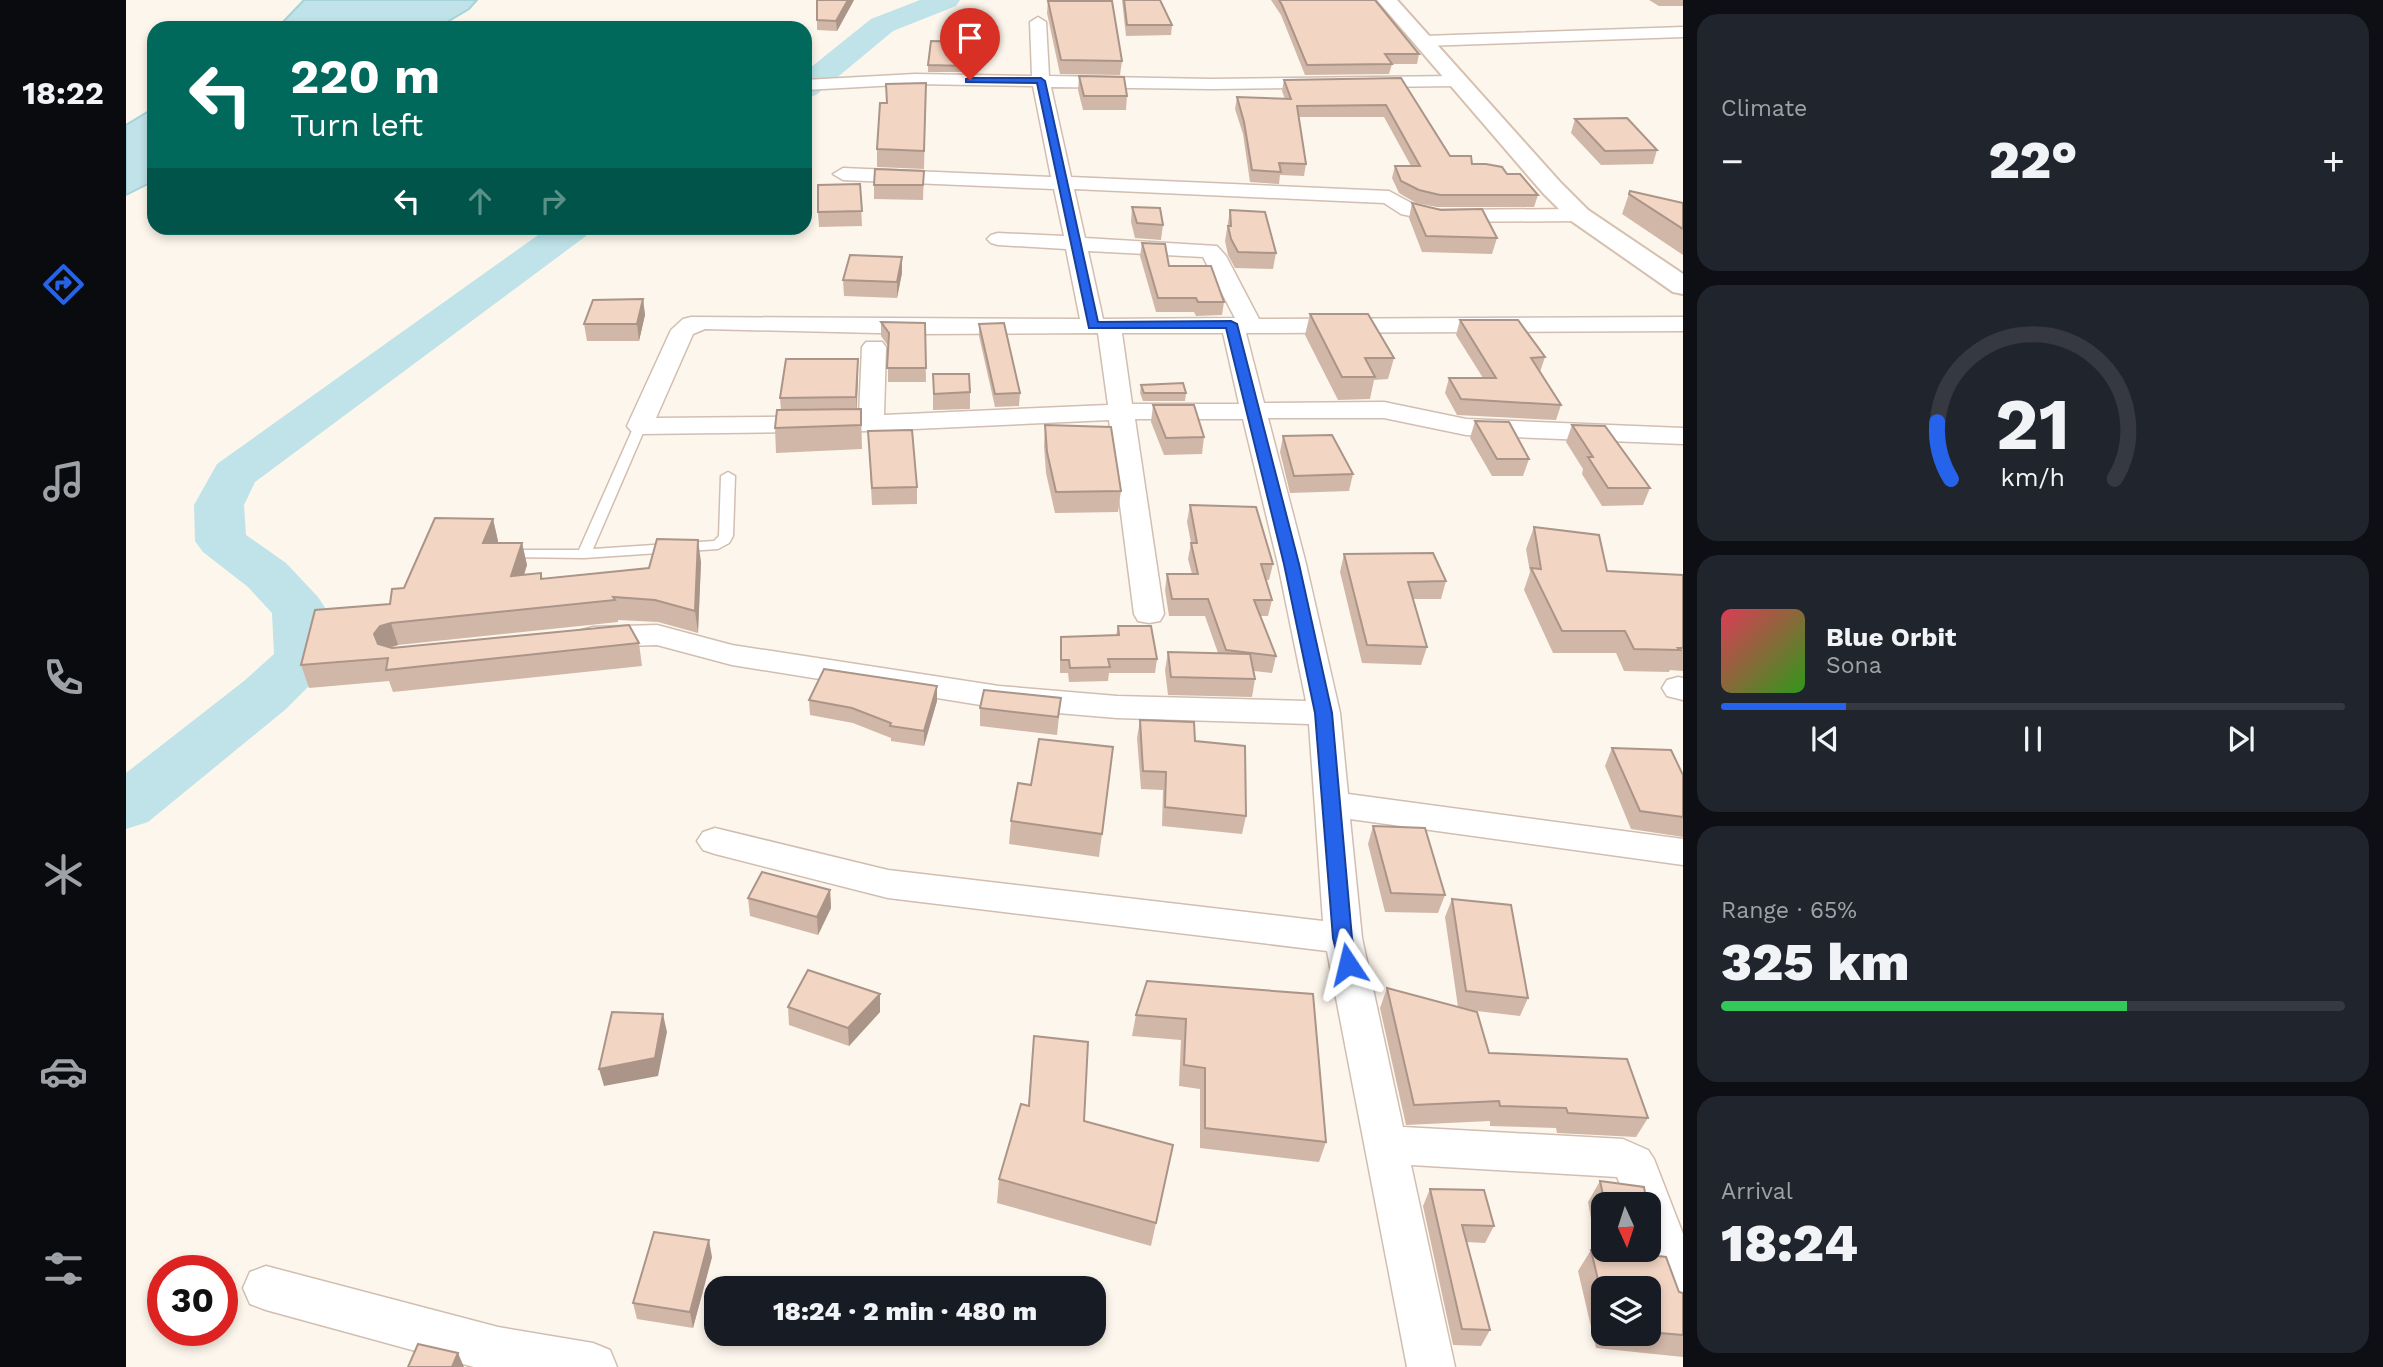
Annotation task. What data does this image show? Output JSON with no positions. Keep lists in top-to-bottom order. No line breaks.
{"north":"bottom","page":{"tabs":"18:22","tile":["Climate",["Range · 65%","325 km"],["Arrival","18:24"]],"turn":["220 m","Turn left"],"heat":["−","22°","+"],"song":["Blue Orbit","Sona"],"limit":"30","trip":"18:24 · 2 min · 480 m","gauge":["21","km/h"]}}
